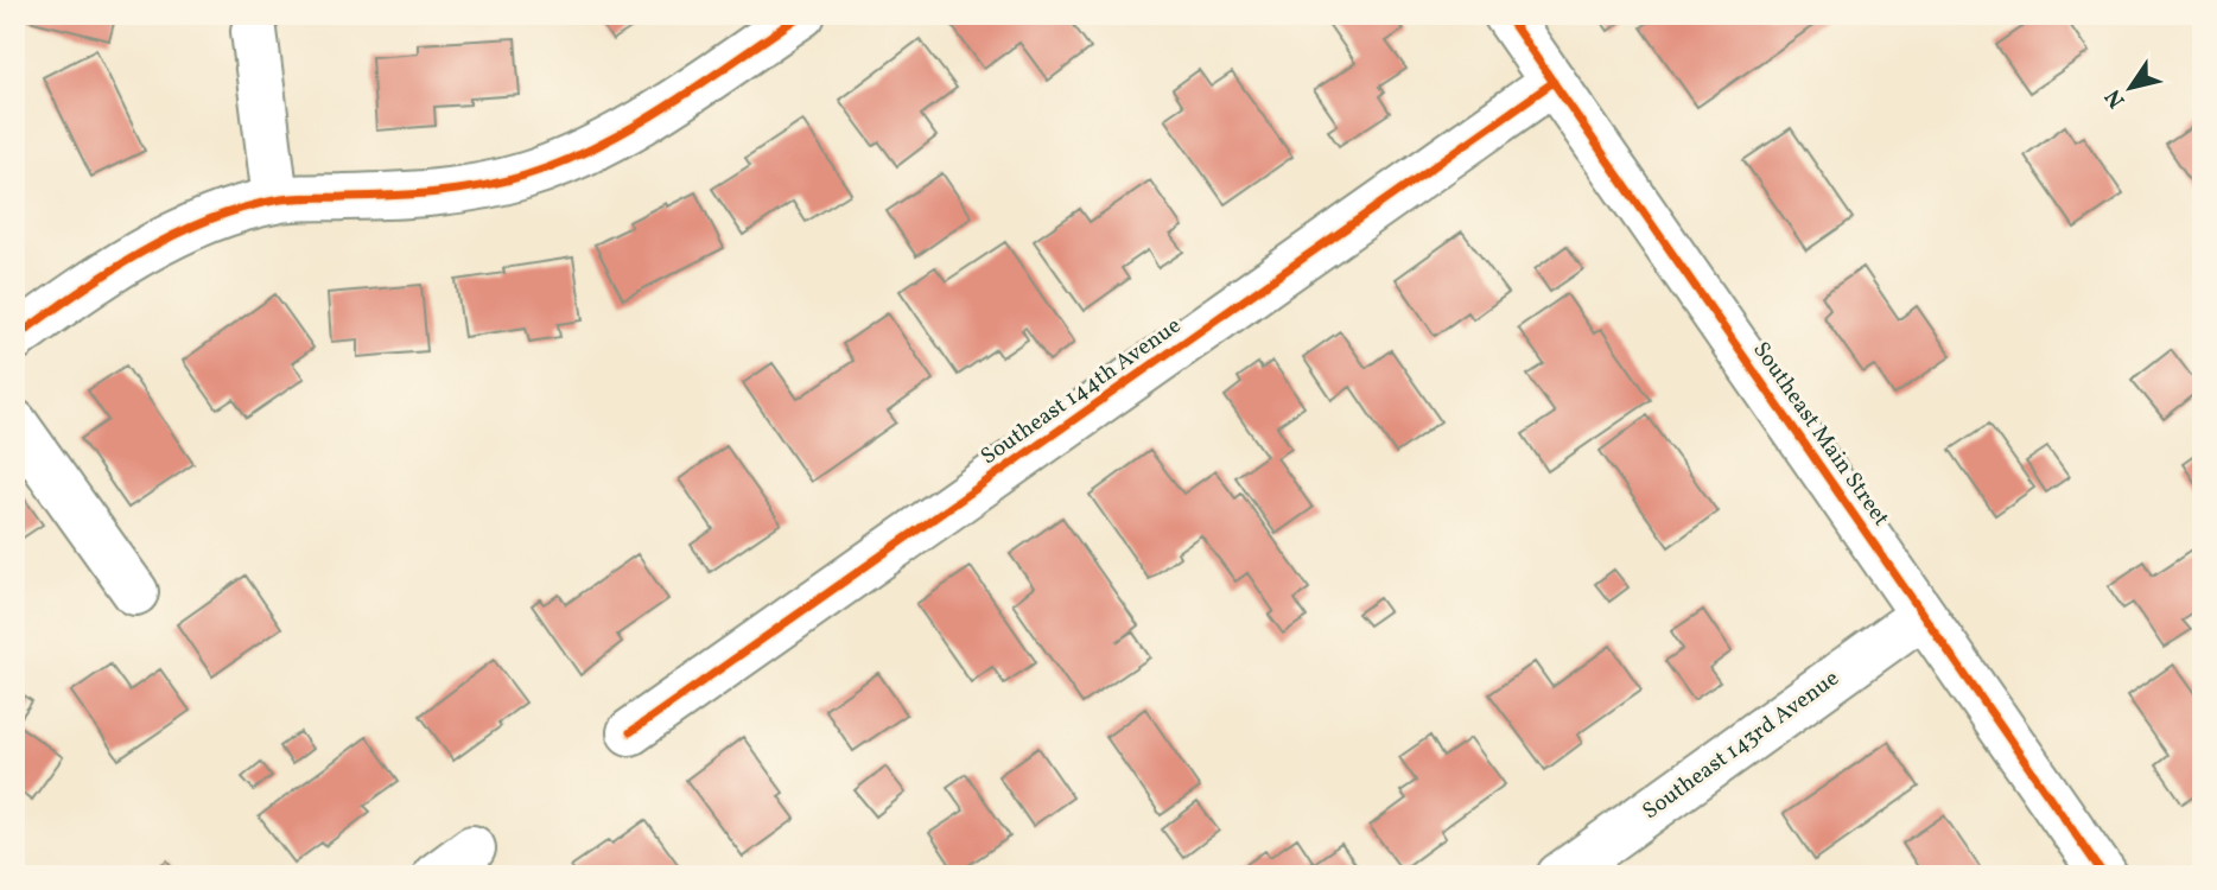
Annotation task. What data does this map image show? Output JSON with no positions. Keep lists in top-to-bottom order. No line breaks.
{"streets":{"street":["Southeast 144th Avenue","Southeast Main Street","Southeast 143rd Avenue"]},"crossings":[["Southeast 144th Avenue","Southeast Main Street"],["Southeast Main Street","Southeast 143rd Avenue"]],"north":"bottom left"}
